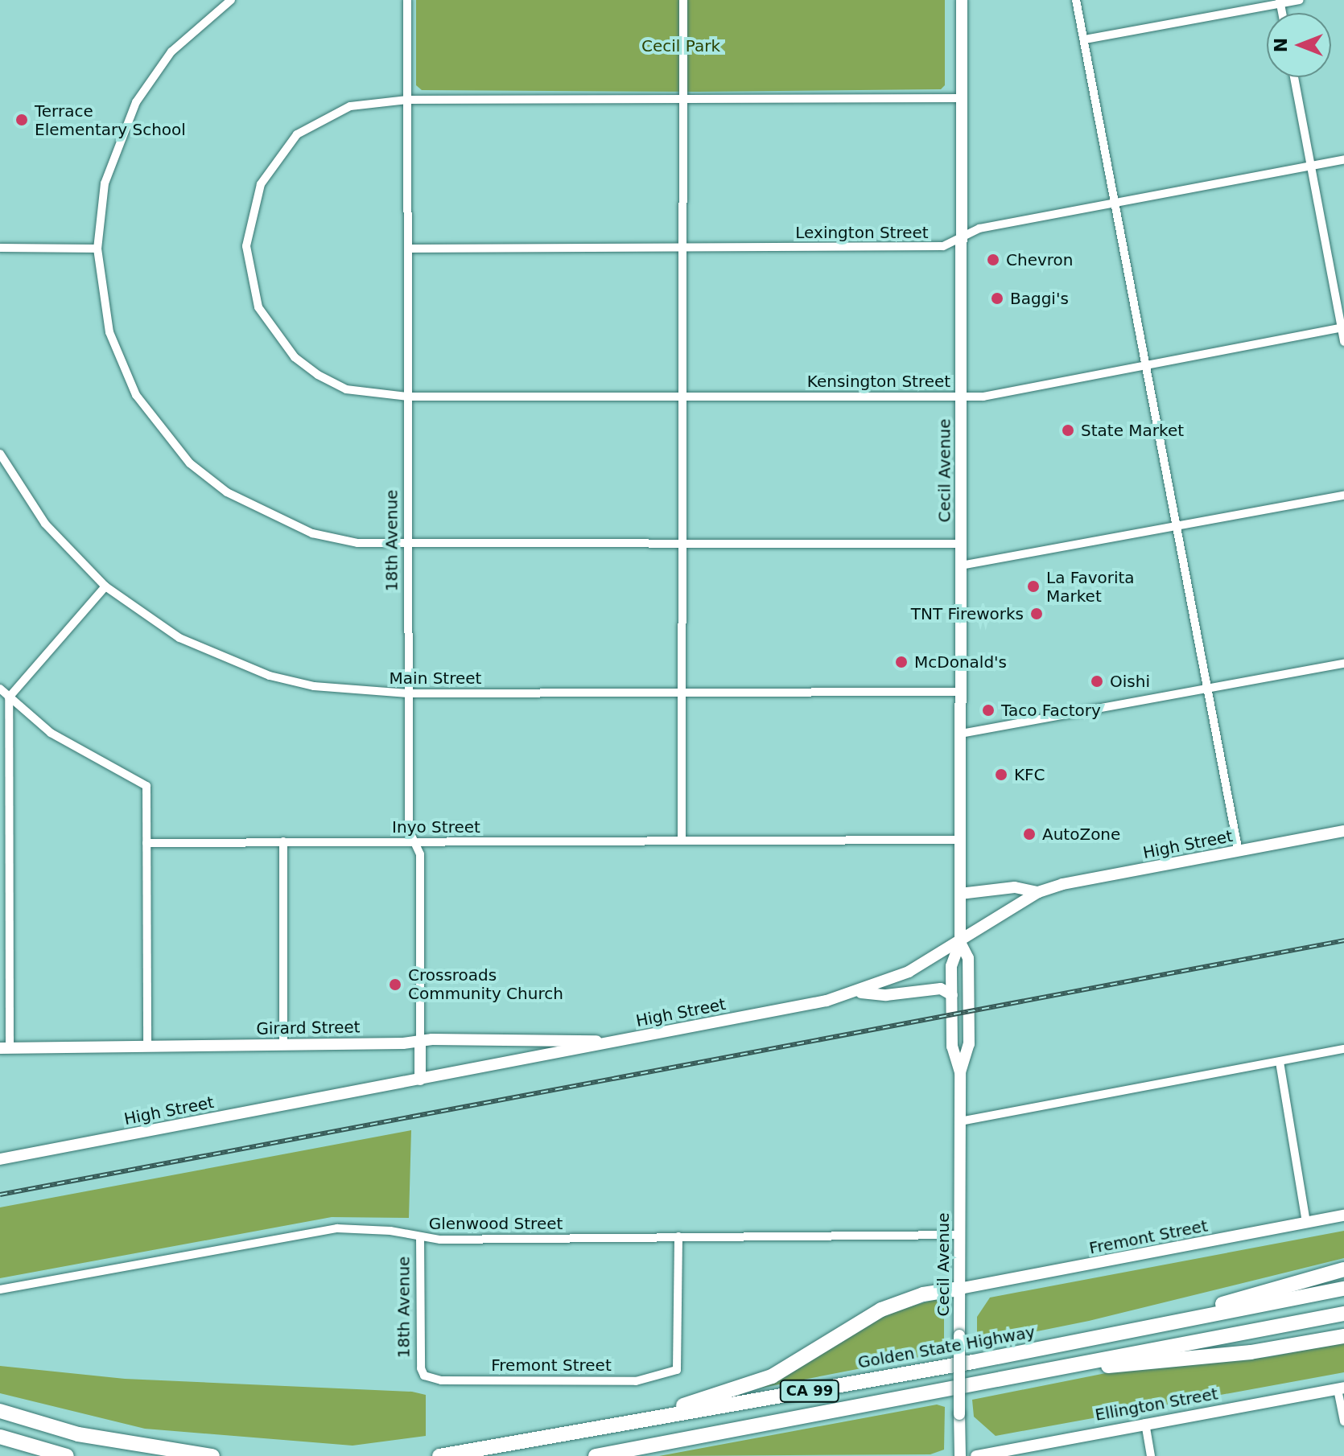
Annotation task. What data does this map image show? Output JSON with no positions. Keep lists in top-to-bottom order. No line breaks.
{"streets":{"highway":["Golden State Highway","CA 99"],"main road":["Cecil Avenue","18th Avenue","High Street","Girard Street","Fremont Street","Ellington Street"],"street":["Lexington Street","Kensington Street","Main Street","Inyo Street","Glenwood Street"]},"crossings":[["Lexington Street","Cecil Avenue"],["Lexington Street","18th Avenue"],["Kensington Street","Cecil Avenue"],["Kensington Street","18th Avenue"],["Cecil Avenue","Main Street"],["Cecil Avenue","Inyo Street"],["Cecil Avenue","High Street"],["Cecil Avenue","Glenwood Street"],["Cecil Avenue","Fremont Street"],["18th Avenue","Main Street"],["18th Avenue","Inyo Street"],["18th Avenue","High Street"],["18th Avenue","Girard Street"],["18th Avenue","Glenwood Street"],["18th Avenue","Fremont Street"],["High Street","Girard Street"],["Glenwood Street","Fremont Street"]],"parks":["Cecil Park"],"places":["Terrace Elementary School","Chevron","Baggi's","State Market","La Favorita Market","TNT Fireworks","McDonald's","Oishi","Taco Factory","KFC","AutoZone","Crossroads Community Church"],"north":"left"}
